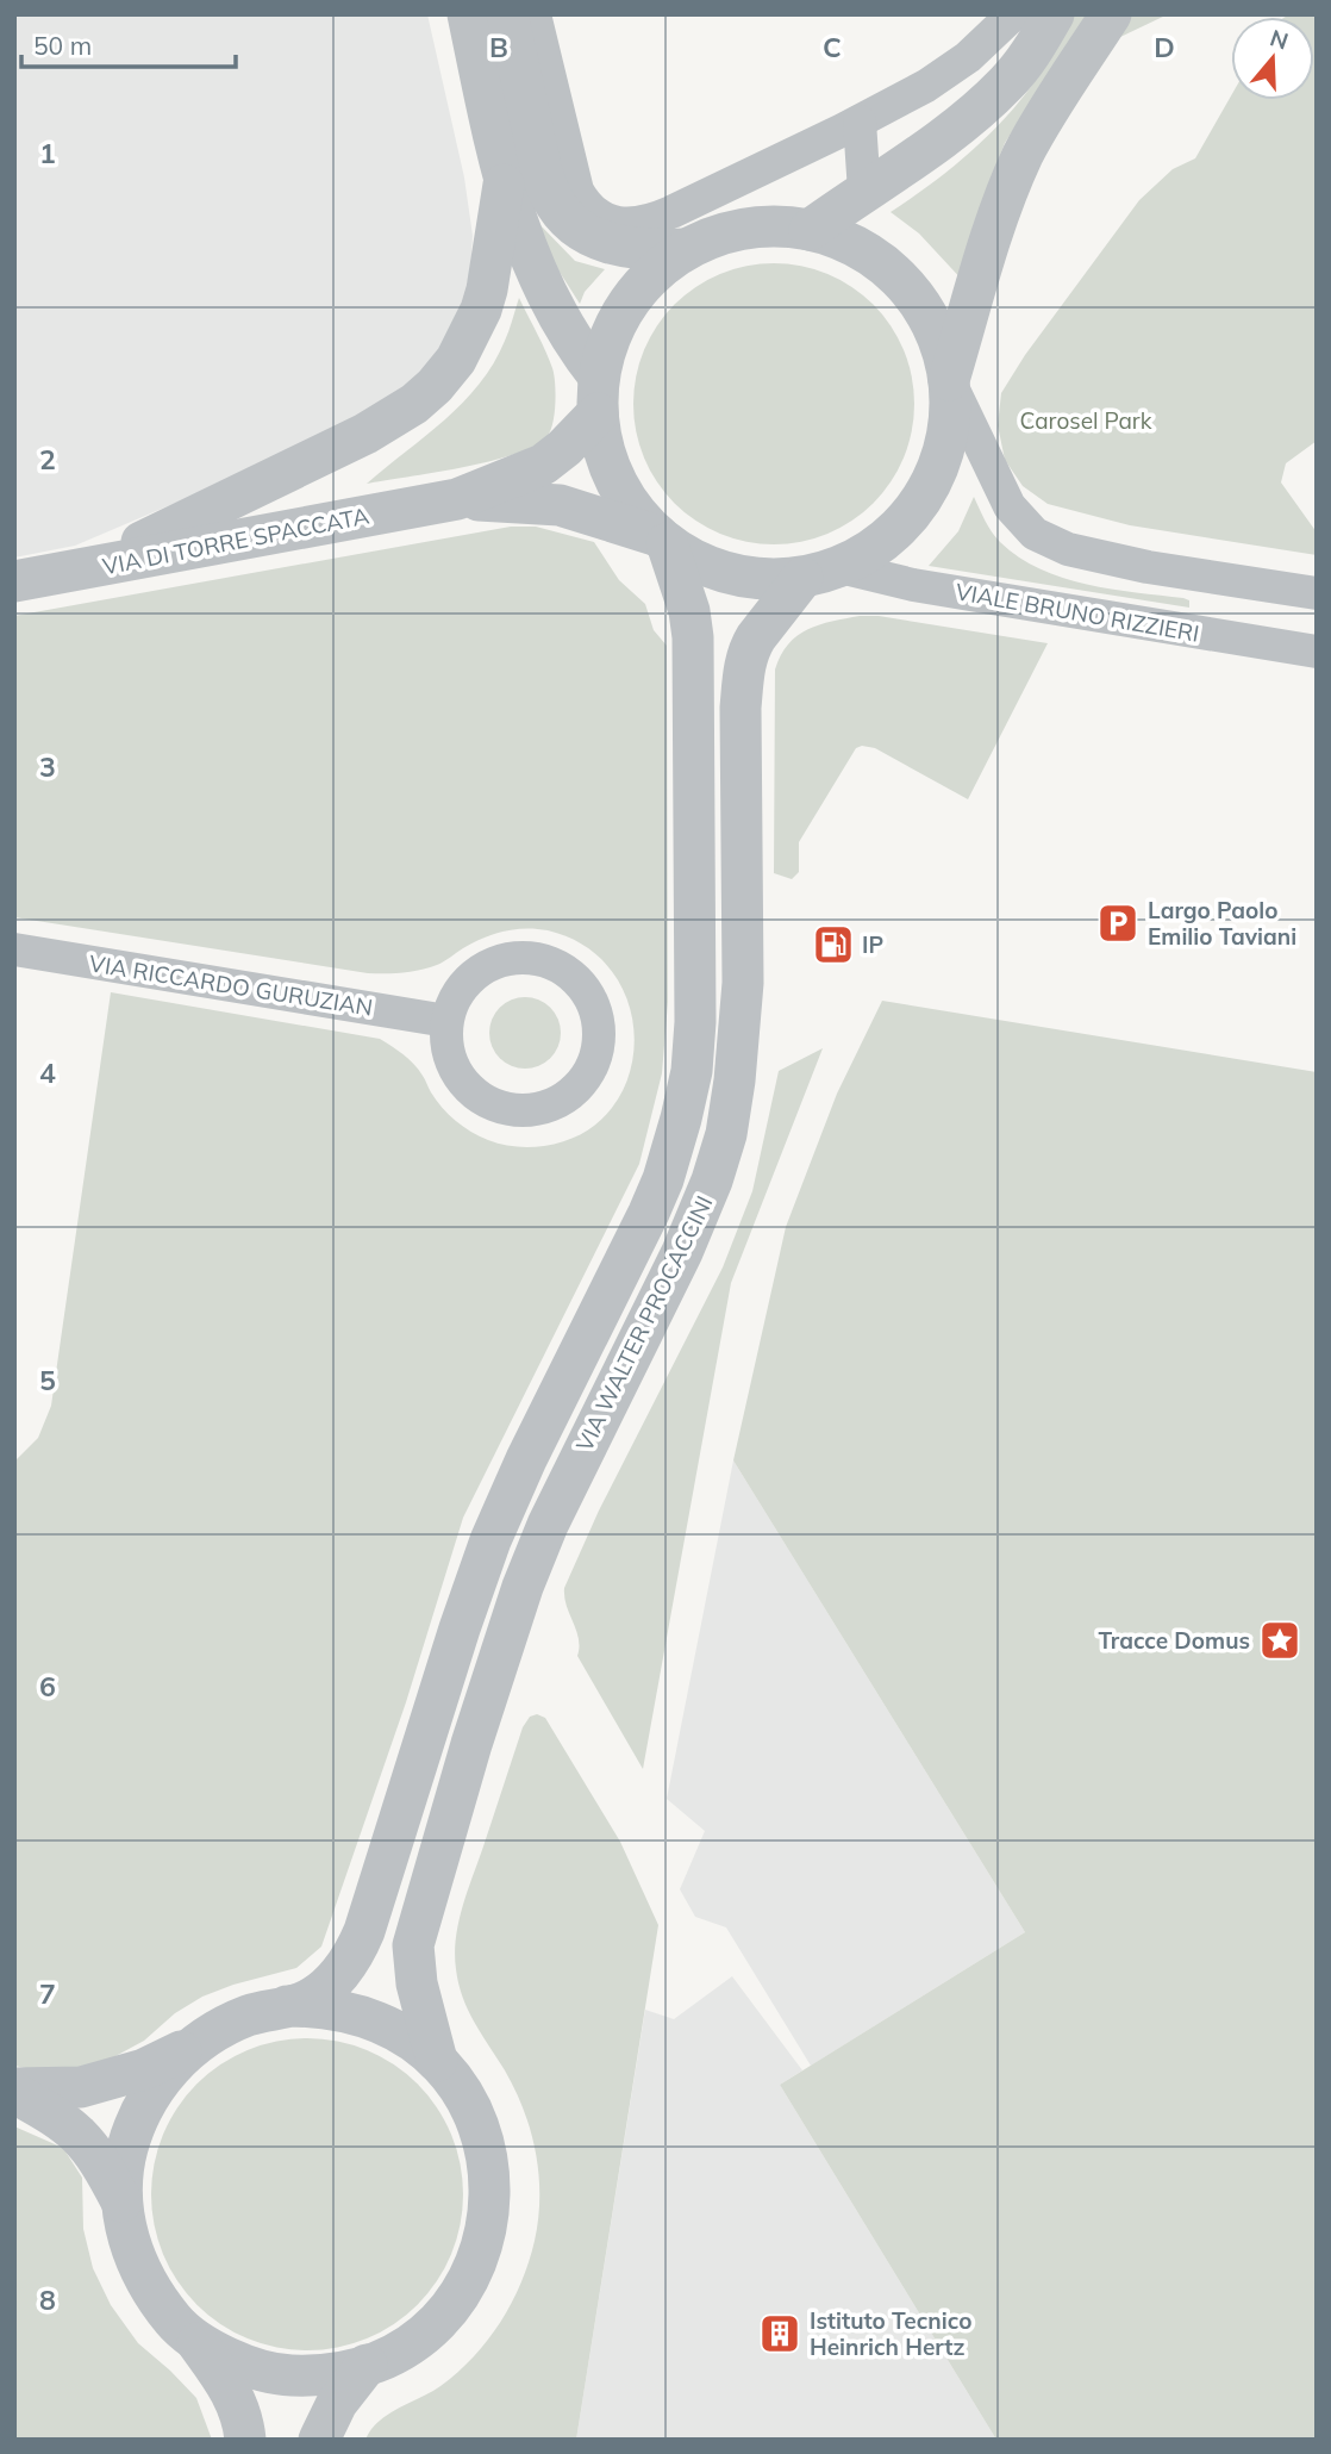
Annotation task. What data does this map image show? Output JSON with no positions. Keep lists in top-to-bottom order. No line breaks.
{"streets":{"street":["VIA DI TORRE SPACCATA","VIALE BRUNO RIZZIERI","VIA RICCARDO GURUZIAN","VIA WALTER PROCACCINI"]},"crossings":[["VIA DI TORRE SPACCATA","VIA WALTER PROCACCINI"],["VIALE BRUNO RIZZIERI","VIA WALTER PROCACCINI"]],"parks":["Carosel Park"],"places":{"parking":["Largo Paolo Emilio Taviani"],"fuel station":["IP"],"place":["Tracce Domus"],"building":["Istituto Tecnico Heinrich Hertz"]},"scale_bar":"50 m","north":"top","grid":{"columns":["B","C","D"],"rows":["1","2","3","4","5","6","7","8"]}}
